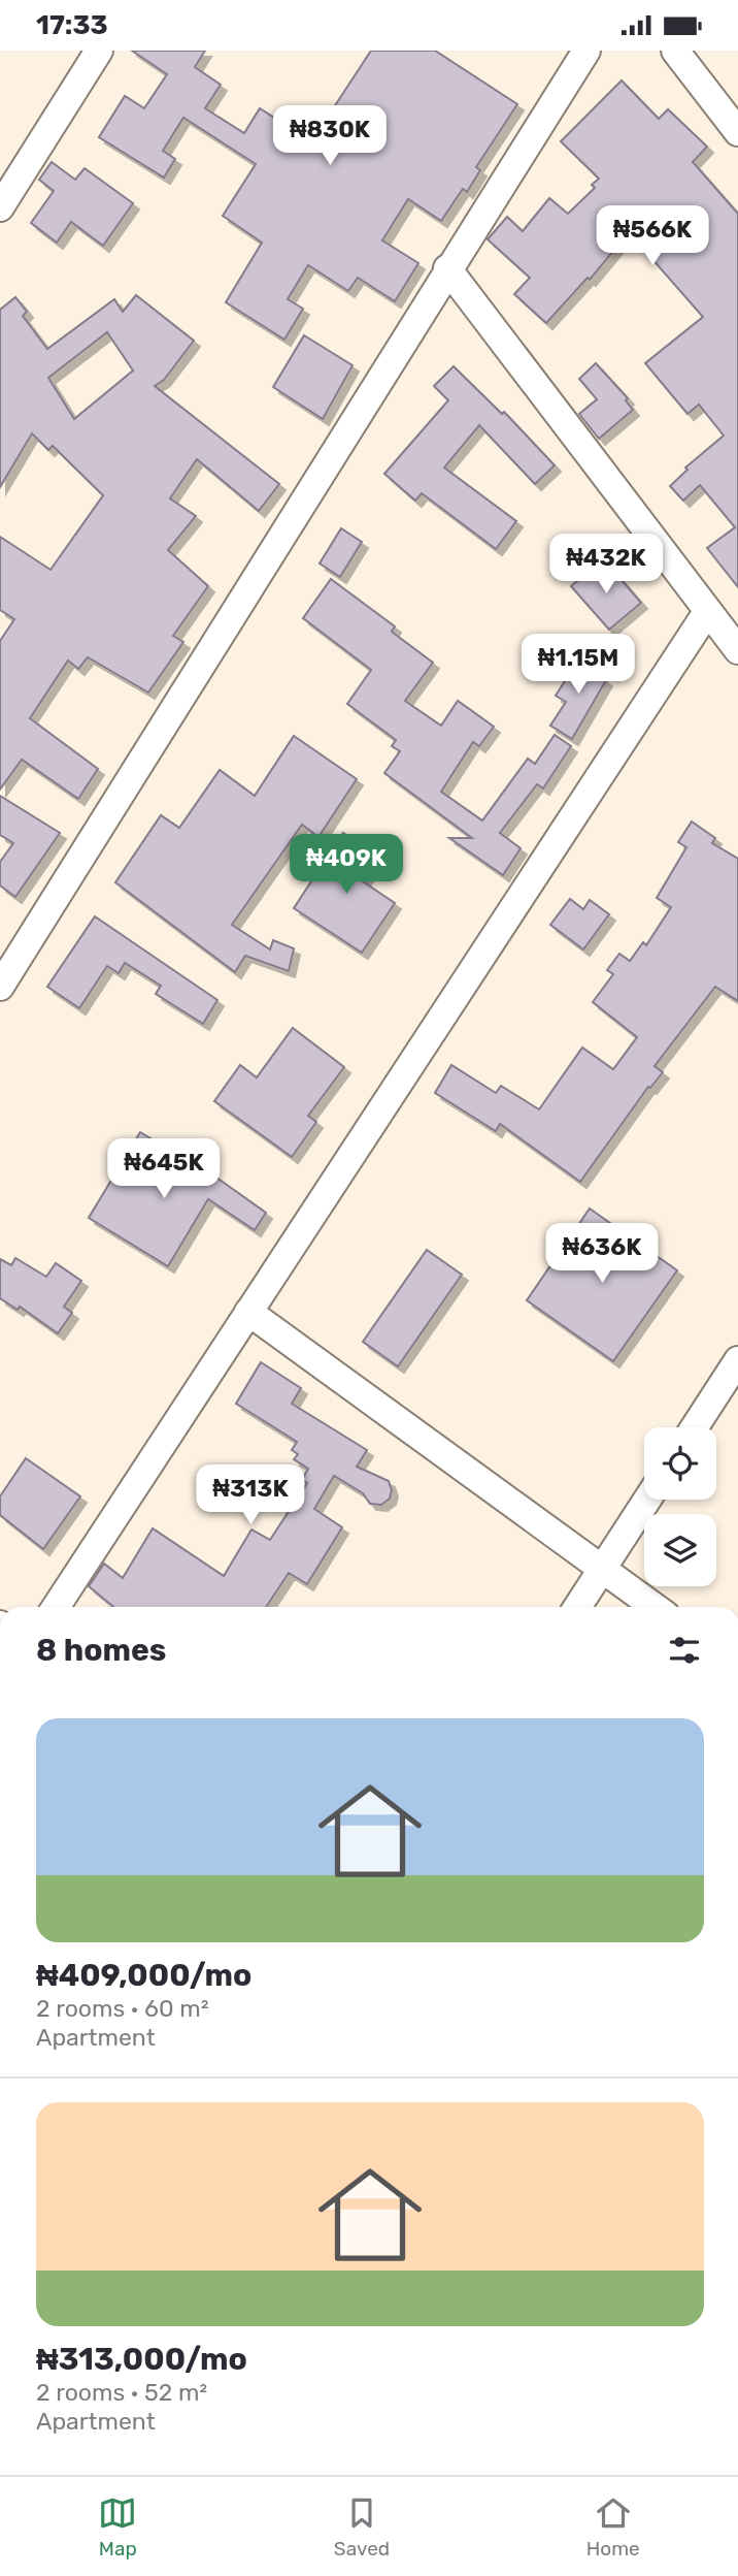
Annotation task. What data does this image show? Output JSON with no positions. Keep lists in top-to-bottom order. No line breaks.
{"page":{"status":"17:33","price":["₦830K","₦566K","₦432K","₦1.15M","₦409K","₦645K","₦636K","₦313K"],"heading":"8 homes","list":[{"name":"₦409,000/mo","note":"2 rooms · 60 m² · Apartment"},{"name":"₦313,000/mo","note":"2 rooms · 52 m² · Apartment"}],"tabs":["Map","Saved","Home"]}}
